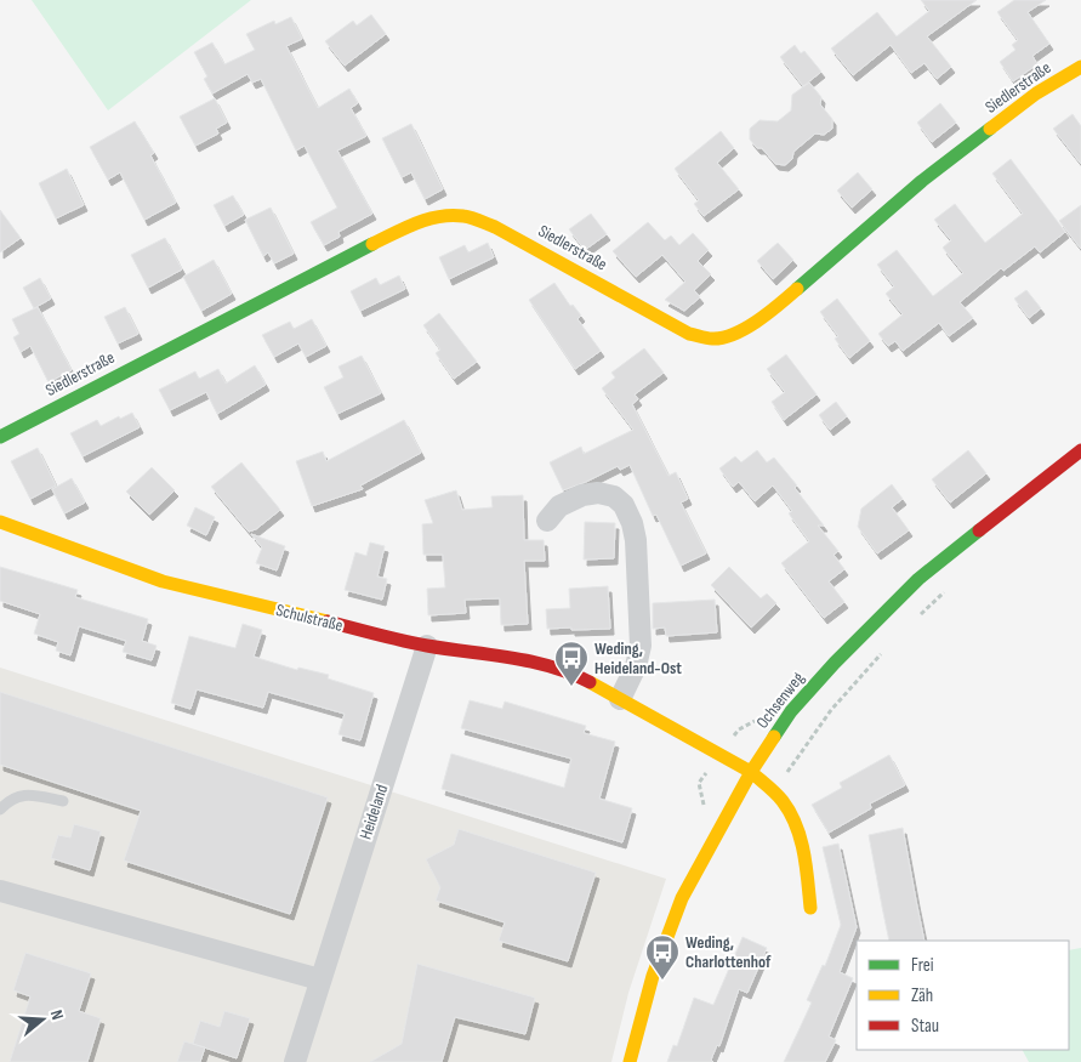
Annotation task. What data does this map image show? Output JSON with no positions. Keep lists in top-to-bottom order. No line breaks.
{"streets":{"street":["Siedlerstraße","Schulstraße","Ochsenweg","Heideland"]},"crossings":[["Schulstraße","Ochsenweg"],["Schulstraße","Heideland"]],"places":{"bus stop":["Weding, Heideland-Ost","Weding, Charlottenhof"]},"legend":["Frei","Zäh","Stau"],"north":"right"}
